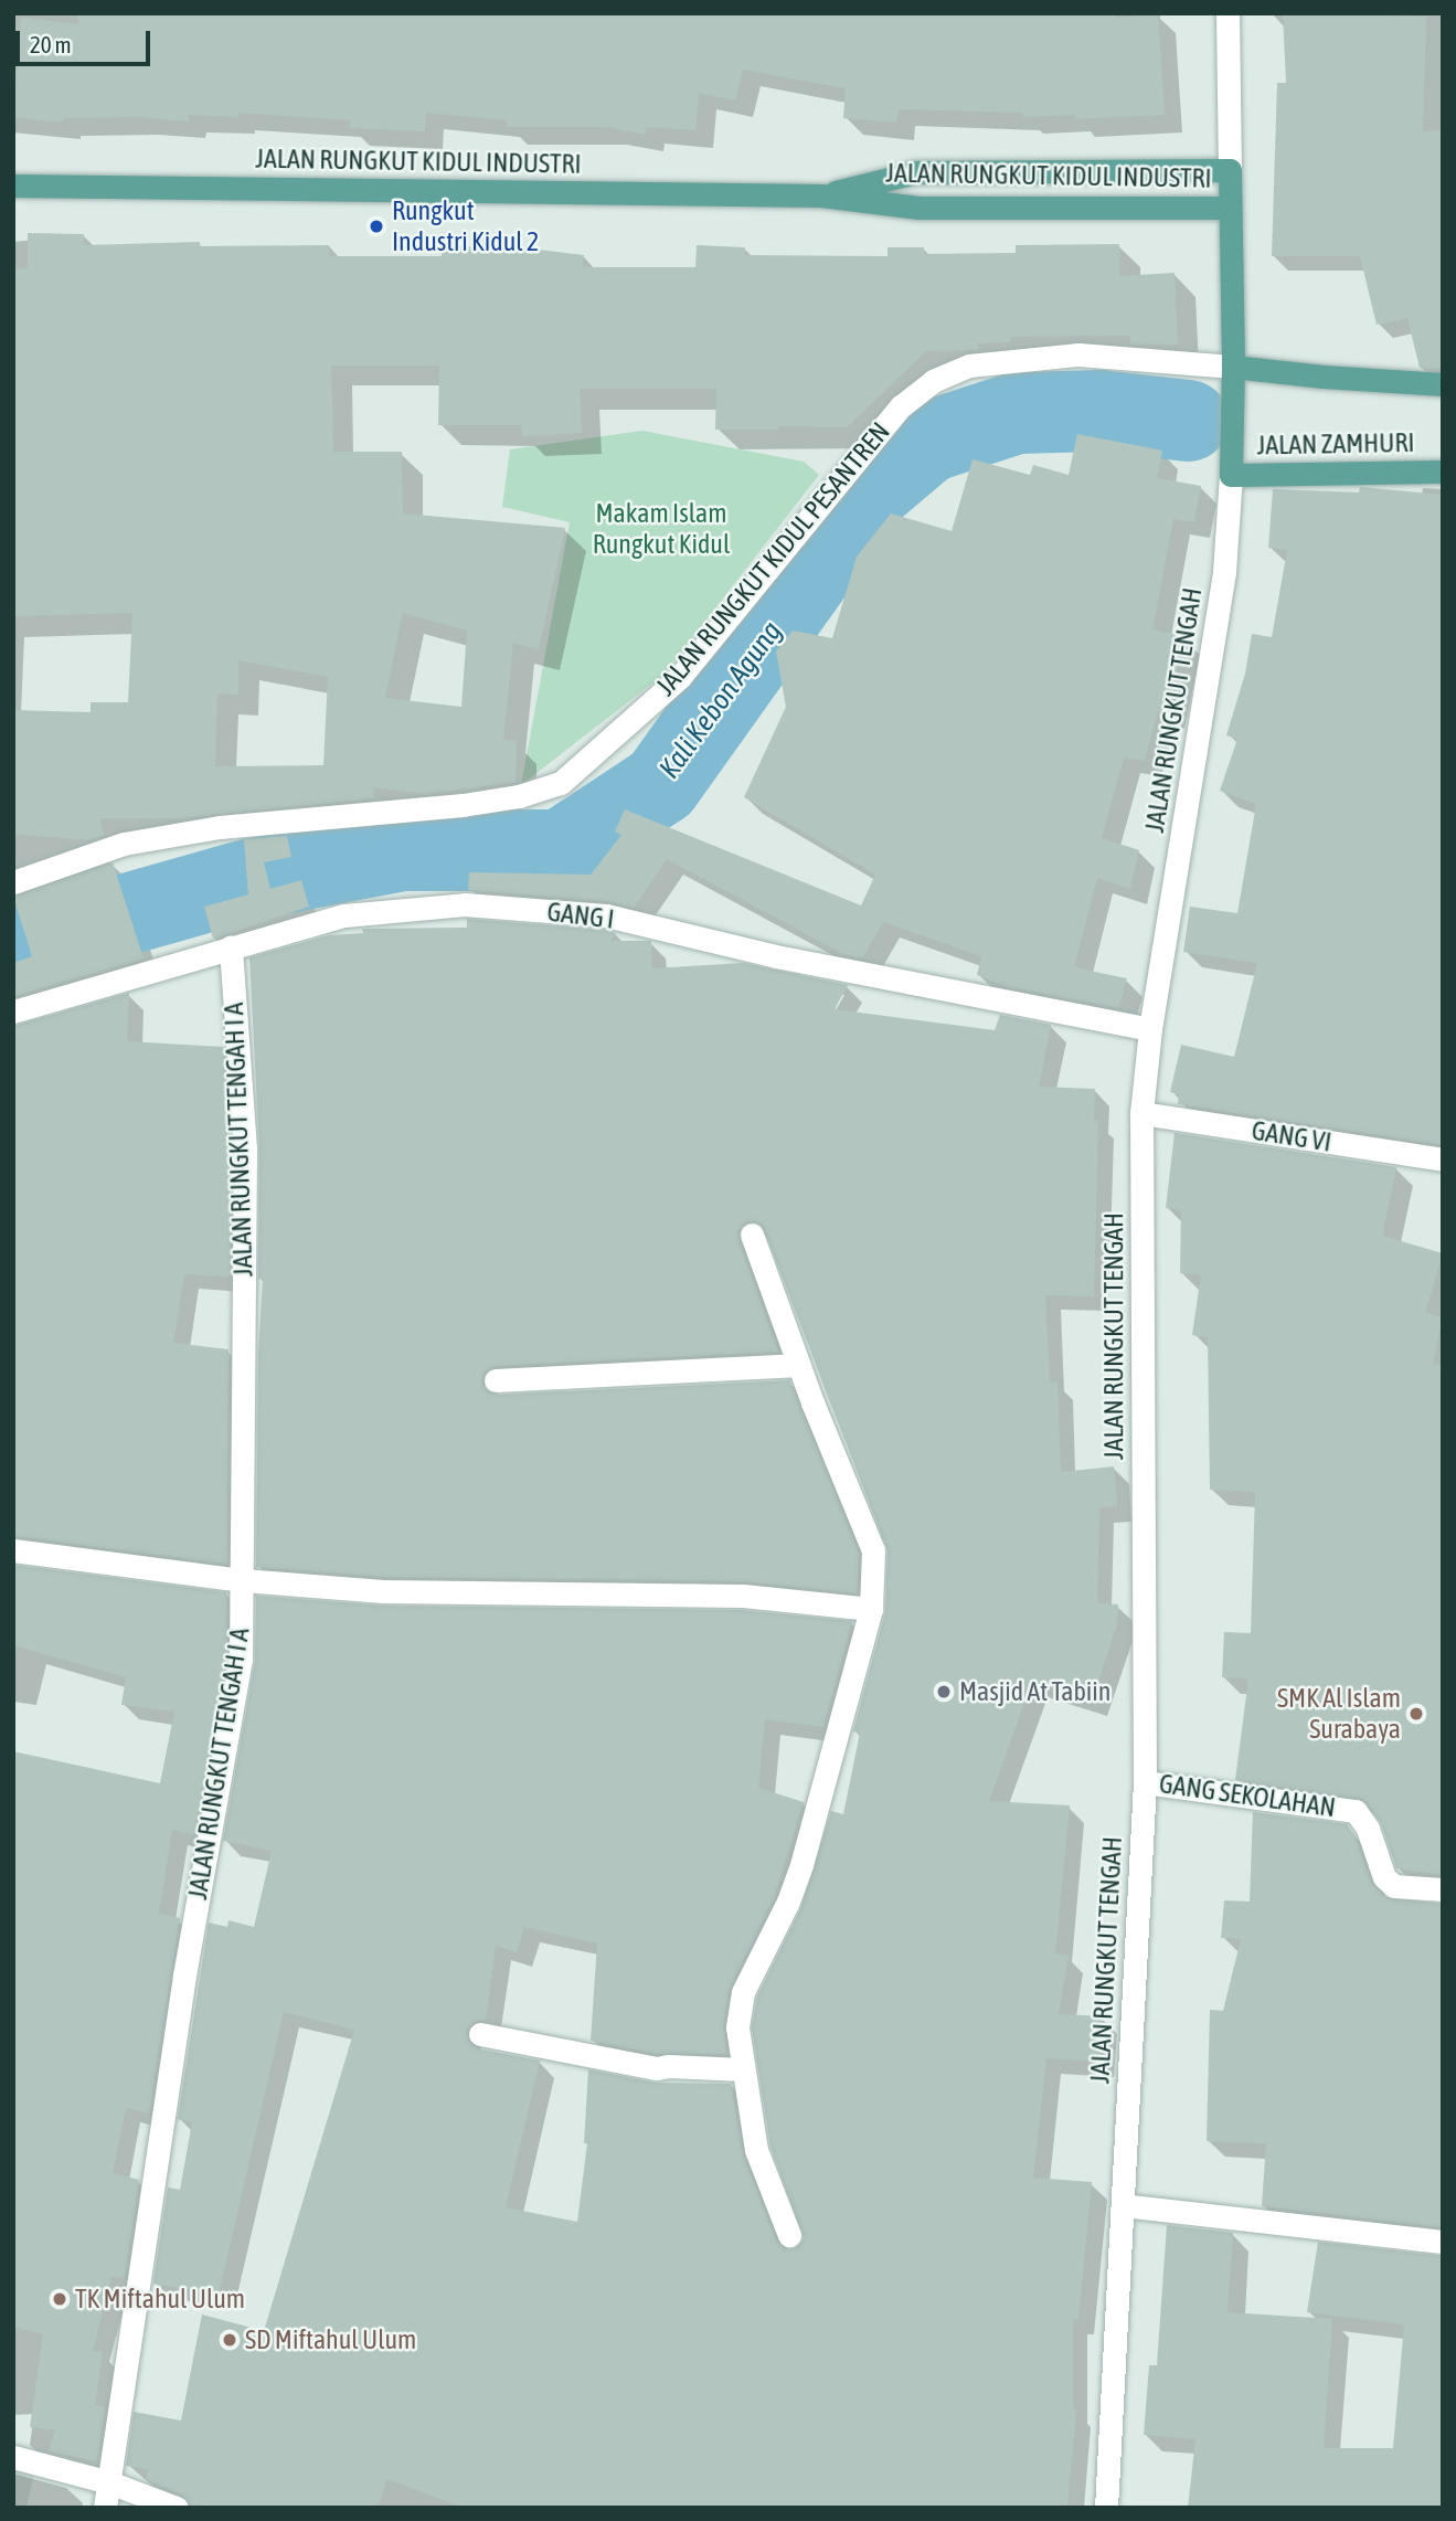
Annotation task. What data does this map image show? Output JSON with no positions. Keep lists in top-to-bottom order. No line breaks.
{"streets":{"main road":["JALAN RUNGKUT KIDUL INDUSTRI","JALAN ZAMHURI","JALAN RUNGKUT TENGAH"],"street":["JALAN RUNGKUT KIDUL PESANTREN","GANG I","GANG VI","JALAN RUNGKUT TENGAH I A","GANG SEKOLAHAN"]},"crossings":[["JALAN RUNGKUT KIDUL INDUSTRI","JALAN RUNGKUT TENGAH"],["JALAN ZAMHURI","JALAN RUNGKUT TENGAH"],["JALAN RUNGKUT KIDUL PESANTREN","JALAN RUNGKUT TENGAH"],["JALAN RUNGKUT TENGAH","GANG I"],["JALAN RUNGKUT TENGAH","GANG VI"],["JALAN RUNGKUT TENGAH","GANG SEKOLAHAN"],["GANG I","JALAN RUNGKUT TENGAH I A"]],"water":["Kali Kebon Agung"],"parks":["Makam Islam Rungkut Kidul"],"places":["Rungkut Industri Kidul 2","Masjid At Tabiin","SMK Al Islam Surabaya","TK Miftahul Ulum","SD Miftahul Ulum"],"scale_bar":"20 m"}
